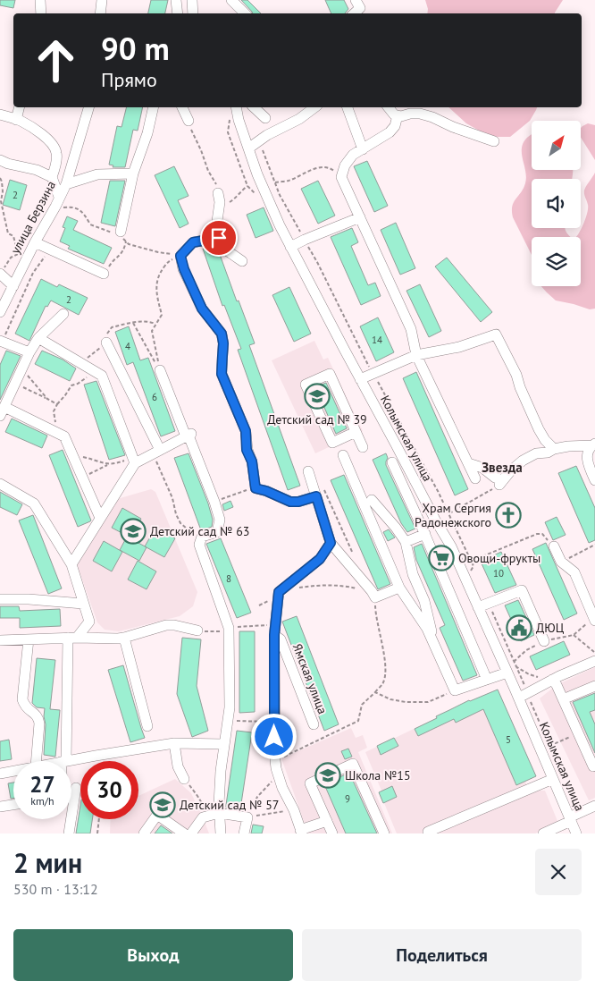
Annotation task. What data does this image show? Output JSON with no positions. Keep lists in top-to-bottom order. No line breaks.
{"streets":{"street":["улица Берзина","Колымская улица","Ямская улица"]},"districts":["Звезда"],"places":{"school or university":["Детский сад № 39","Детский сад № 63","Школа №15","Детский сад № 57"],"church":["Храм Сергия Радонежского"],"supermarket":["Овощи-фрукты"],"public building":["ДЮЦ"]},"house_numbers":["2","2","14","4","6","10","8","5","9"],"north":"top right","page":{"turn":["90 m","Прямо"],"speed":"27 km/h","limit":"30","heading":["2 мин","530 m · 13:12"],"buttons":["Выход","Поделиться"]}}
